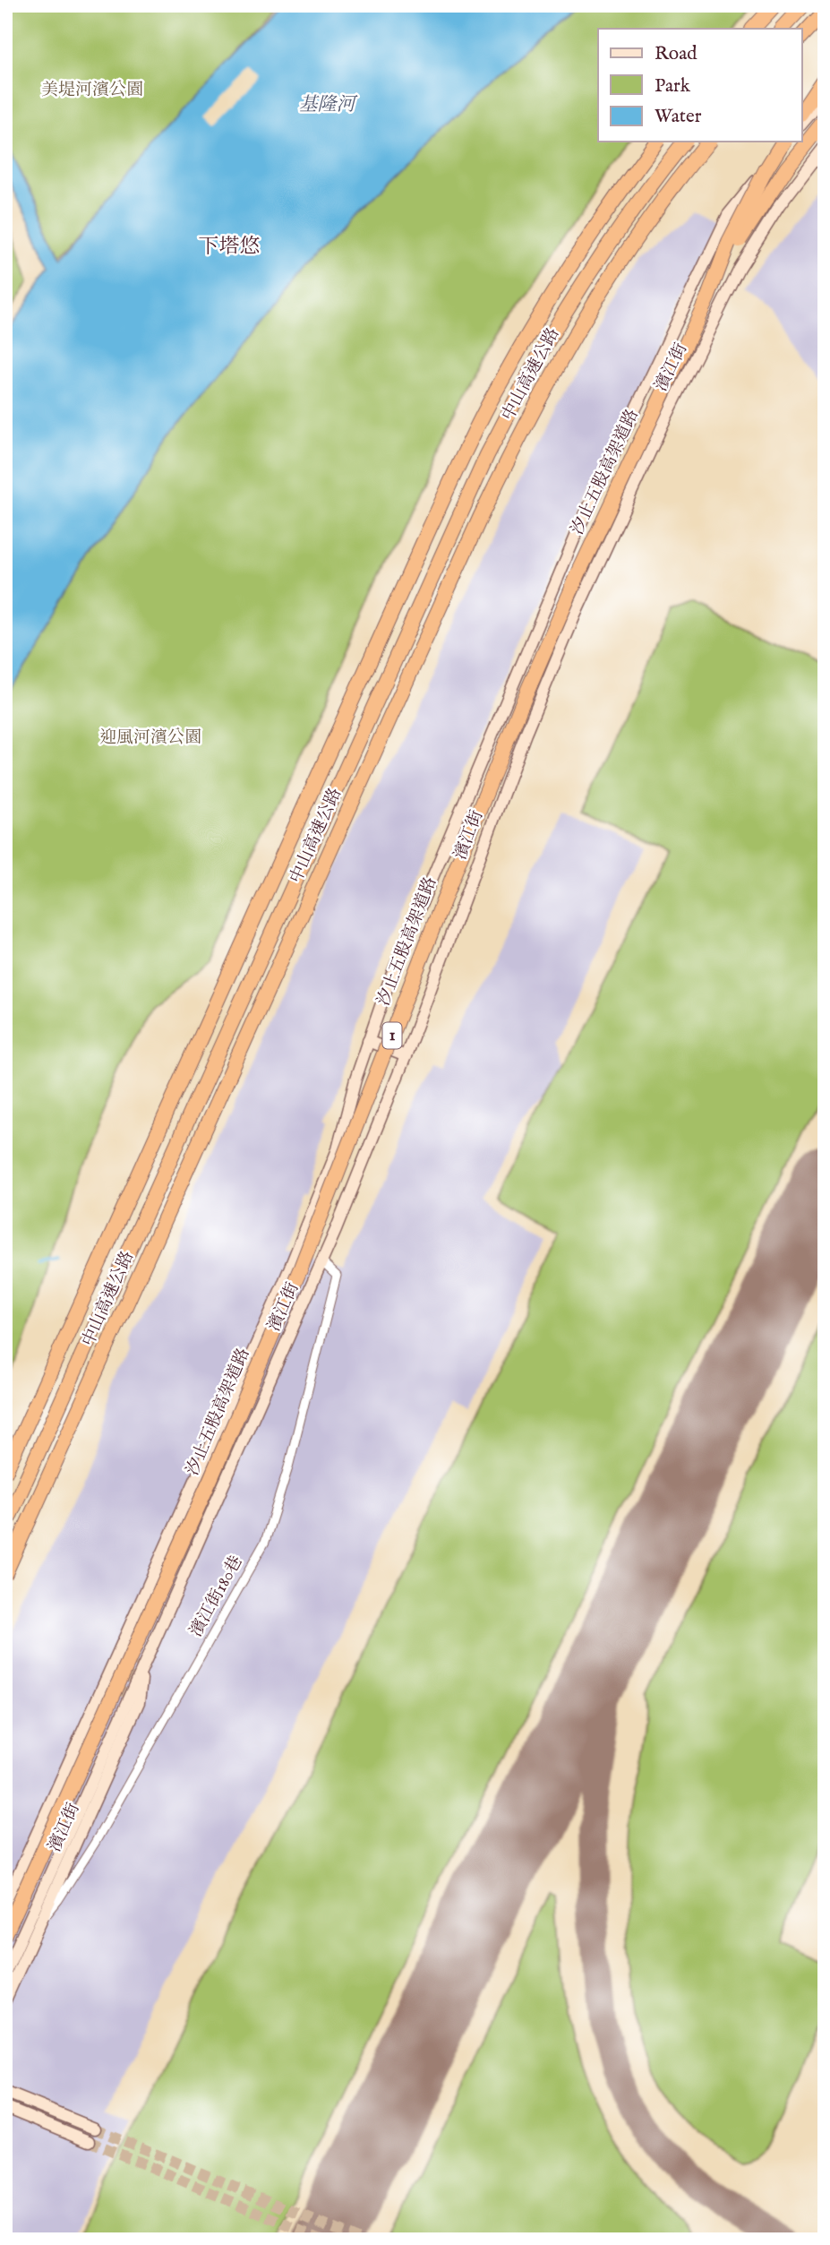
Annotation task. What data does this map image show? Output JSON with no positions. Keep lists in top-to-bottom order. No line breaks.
{"streets":{"highway":["中山高速公路","汐止五股高架道路","1"],"main road":["濱江街"],"street":["濱江街180巷"]},"crossings":[["濱江街","濱江街180巷"]],"districts":["下塔悠"],"water":["基隆河"],"parks":["美堤河濱公園","迎風河濱公園"],"legend":["Road","Park","Water"]}
